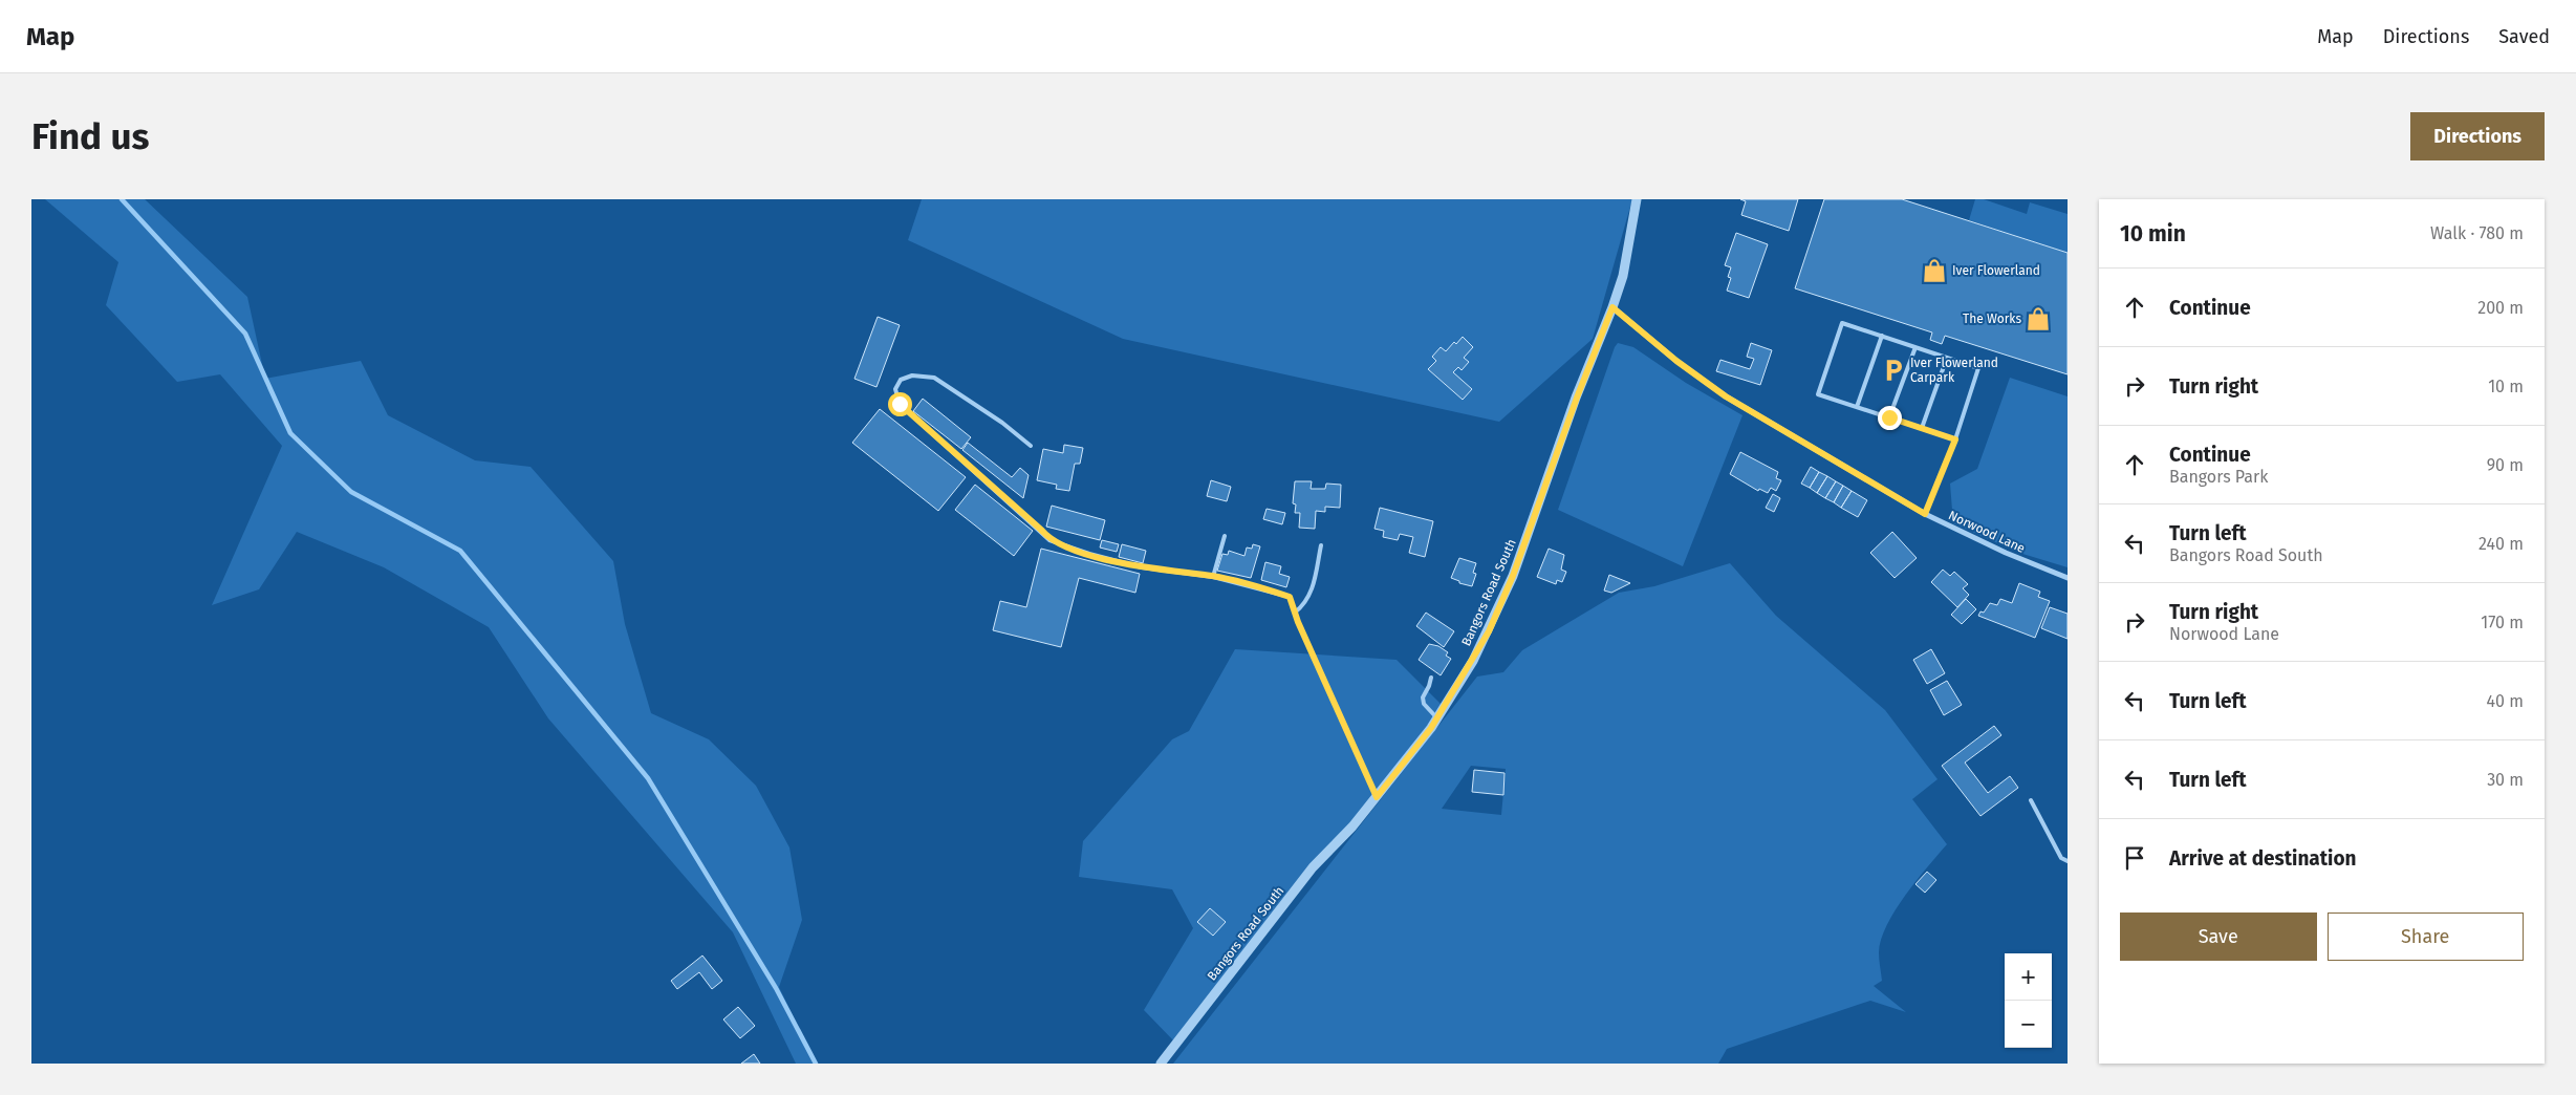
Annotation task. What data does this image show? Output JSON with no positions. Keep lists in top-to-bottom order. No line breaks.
{"streets":{"street":["Norwood Lane","Bangors Road South"]},"crossings":[["Norwood Lane","Bangors Road South"]],"places":{"shop":["Iver Flowerland","The Works"],"parking":["Iver Flowerland Carpark"]},"page":{"header":"Map","nav":["Map","Directions","Saved"],"buttons":["Directions",["Save","Share"]],"title":"Find us","heading":["10 min","Walk · 780 m"],"list":[["Continue","200 m"],["Turn right","10 m"],["Continue","Bangors Park","90 m"],["Turn left","Bangors Road South","240 m"],["Turn right","Norwood Lane","170 m"],["Turn left","40 m"],["Turn left","30 m"],"Arrive at destination"],"map_buttons":["+","−"]}}
